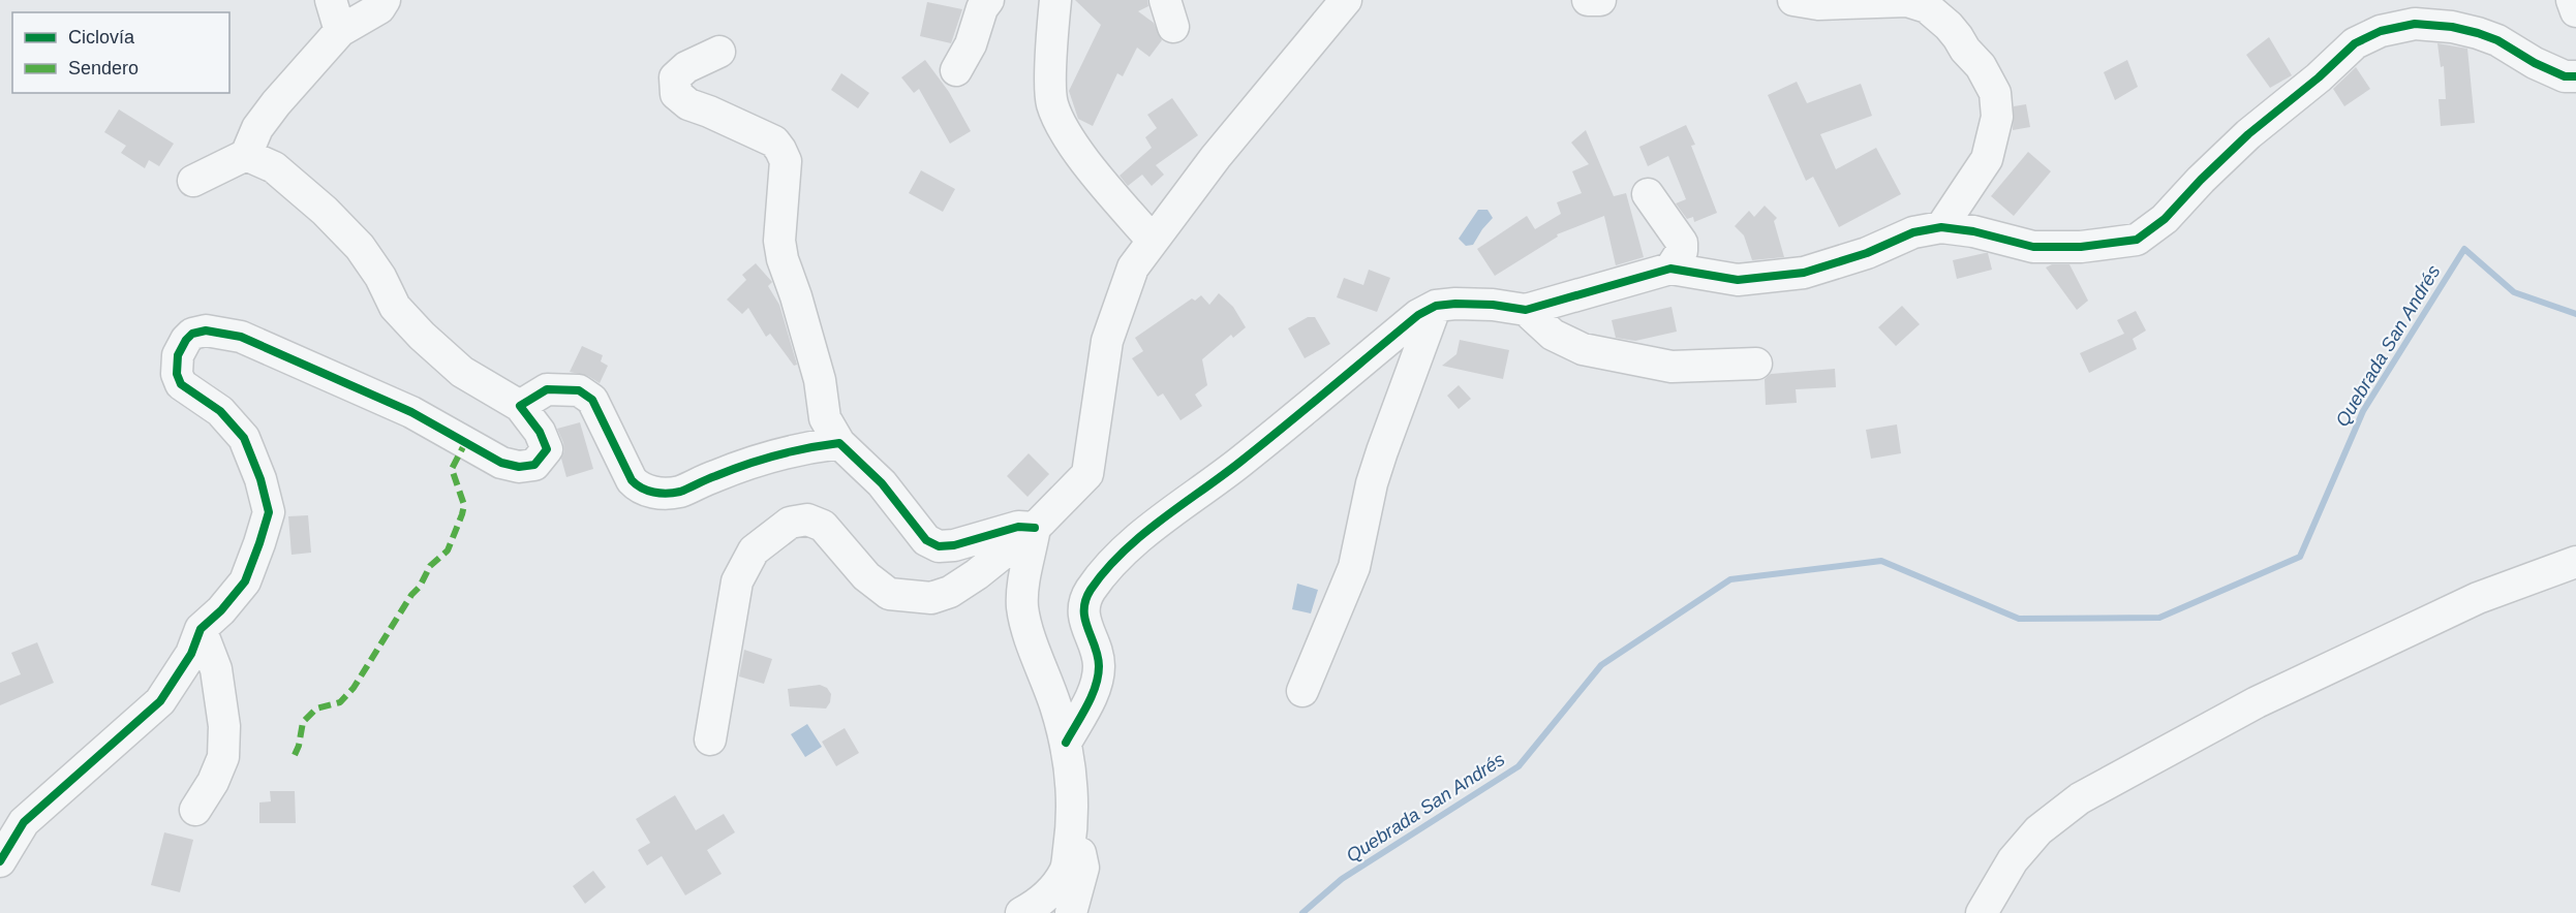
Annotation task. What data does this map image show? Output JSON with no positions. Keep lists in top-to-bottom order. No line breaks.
{"water":["Quebrada San Andrés"],"legend":["Ciclovía","Sendero"]}
